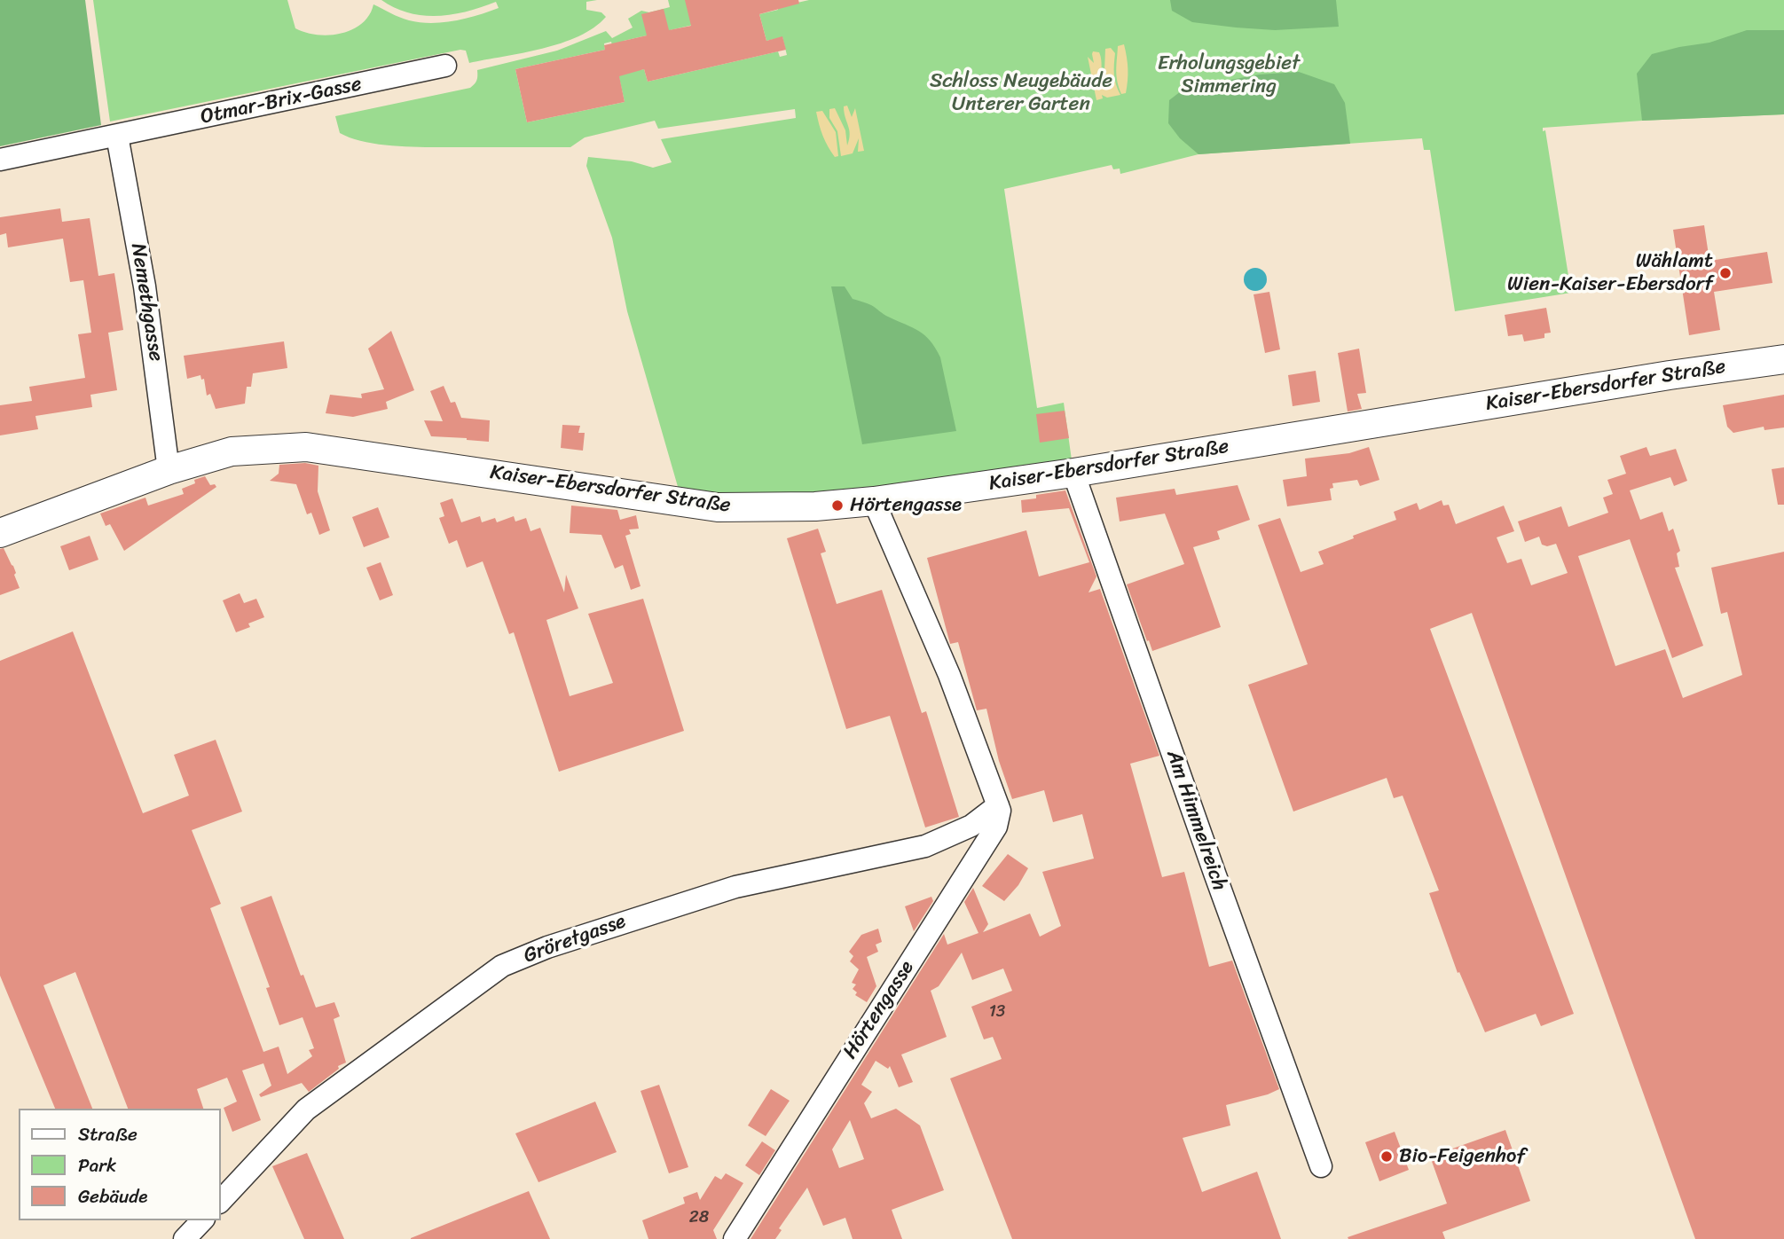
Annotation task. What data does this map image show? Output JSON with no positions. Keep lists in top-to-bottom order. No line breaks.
{"streets":{"main road":["Kaiser-Ebersdorfer Straße"],"street":["Otmar-Brix-Gasse","Nemethgasse","Am Himmelreich","Gröretgasse","Hörtengasse"]},"crossings":[["Otmar-Brix-Gasse","Nemethgasse"],["Nemethgasse","Kaiser-Ebersdorfer Straße"],["Kaiser-Ebersdorfer Straße","Am Himmelreich"],["Gröretgasse","Hörtengasse"]],"parks":["Erholungsgebiet Simmering","Schloss Neugebäude Unterer Garten"],"places":["Wählamt Wien-Kaiser-Ebersdorf","Hörtengasse","Bio-Feigenhof"],"house_numbers":["13","28"],"legend":["Straße","Park","Gebäude"]}
